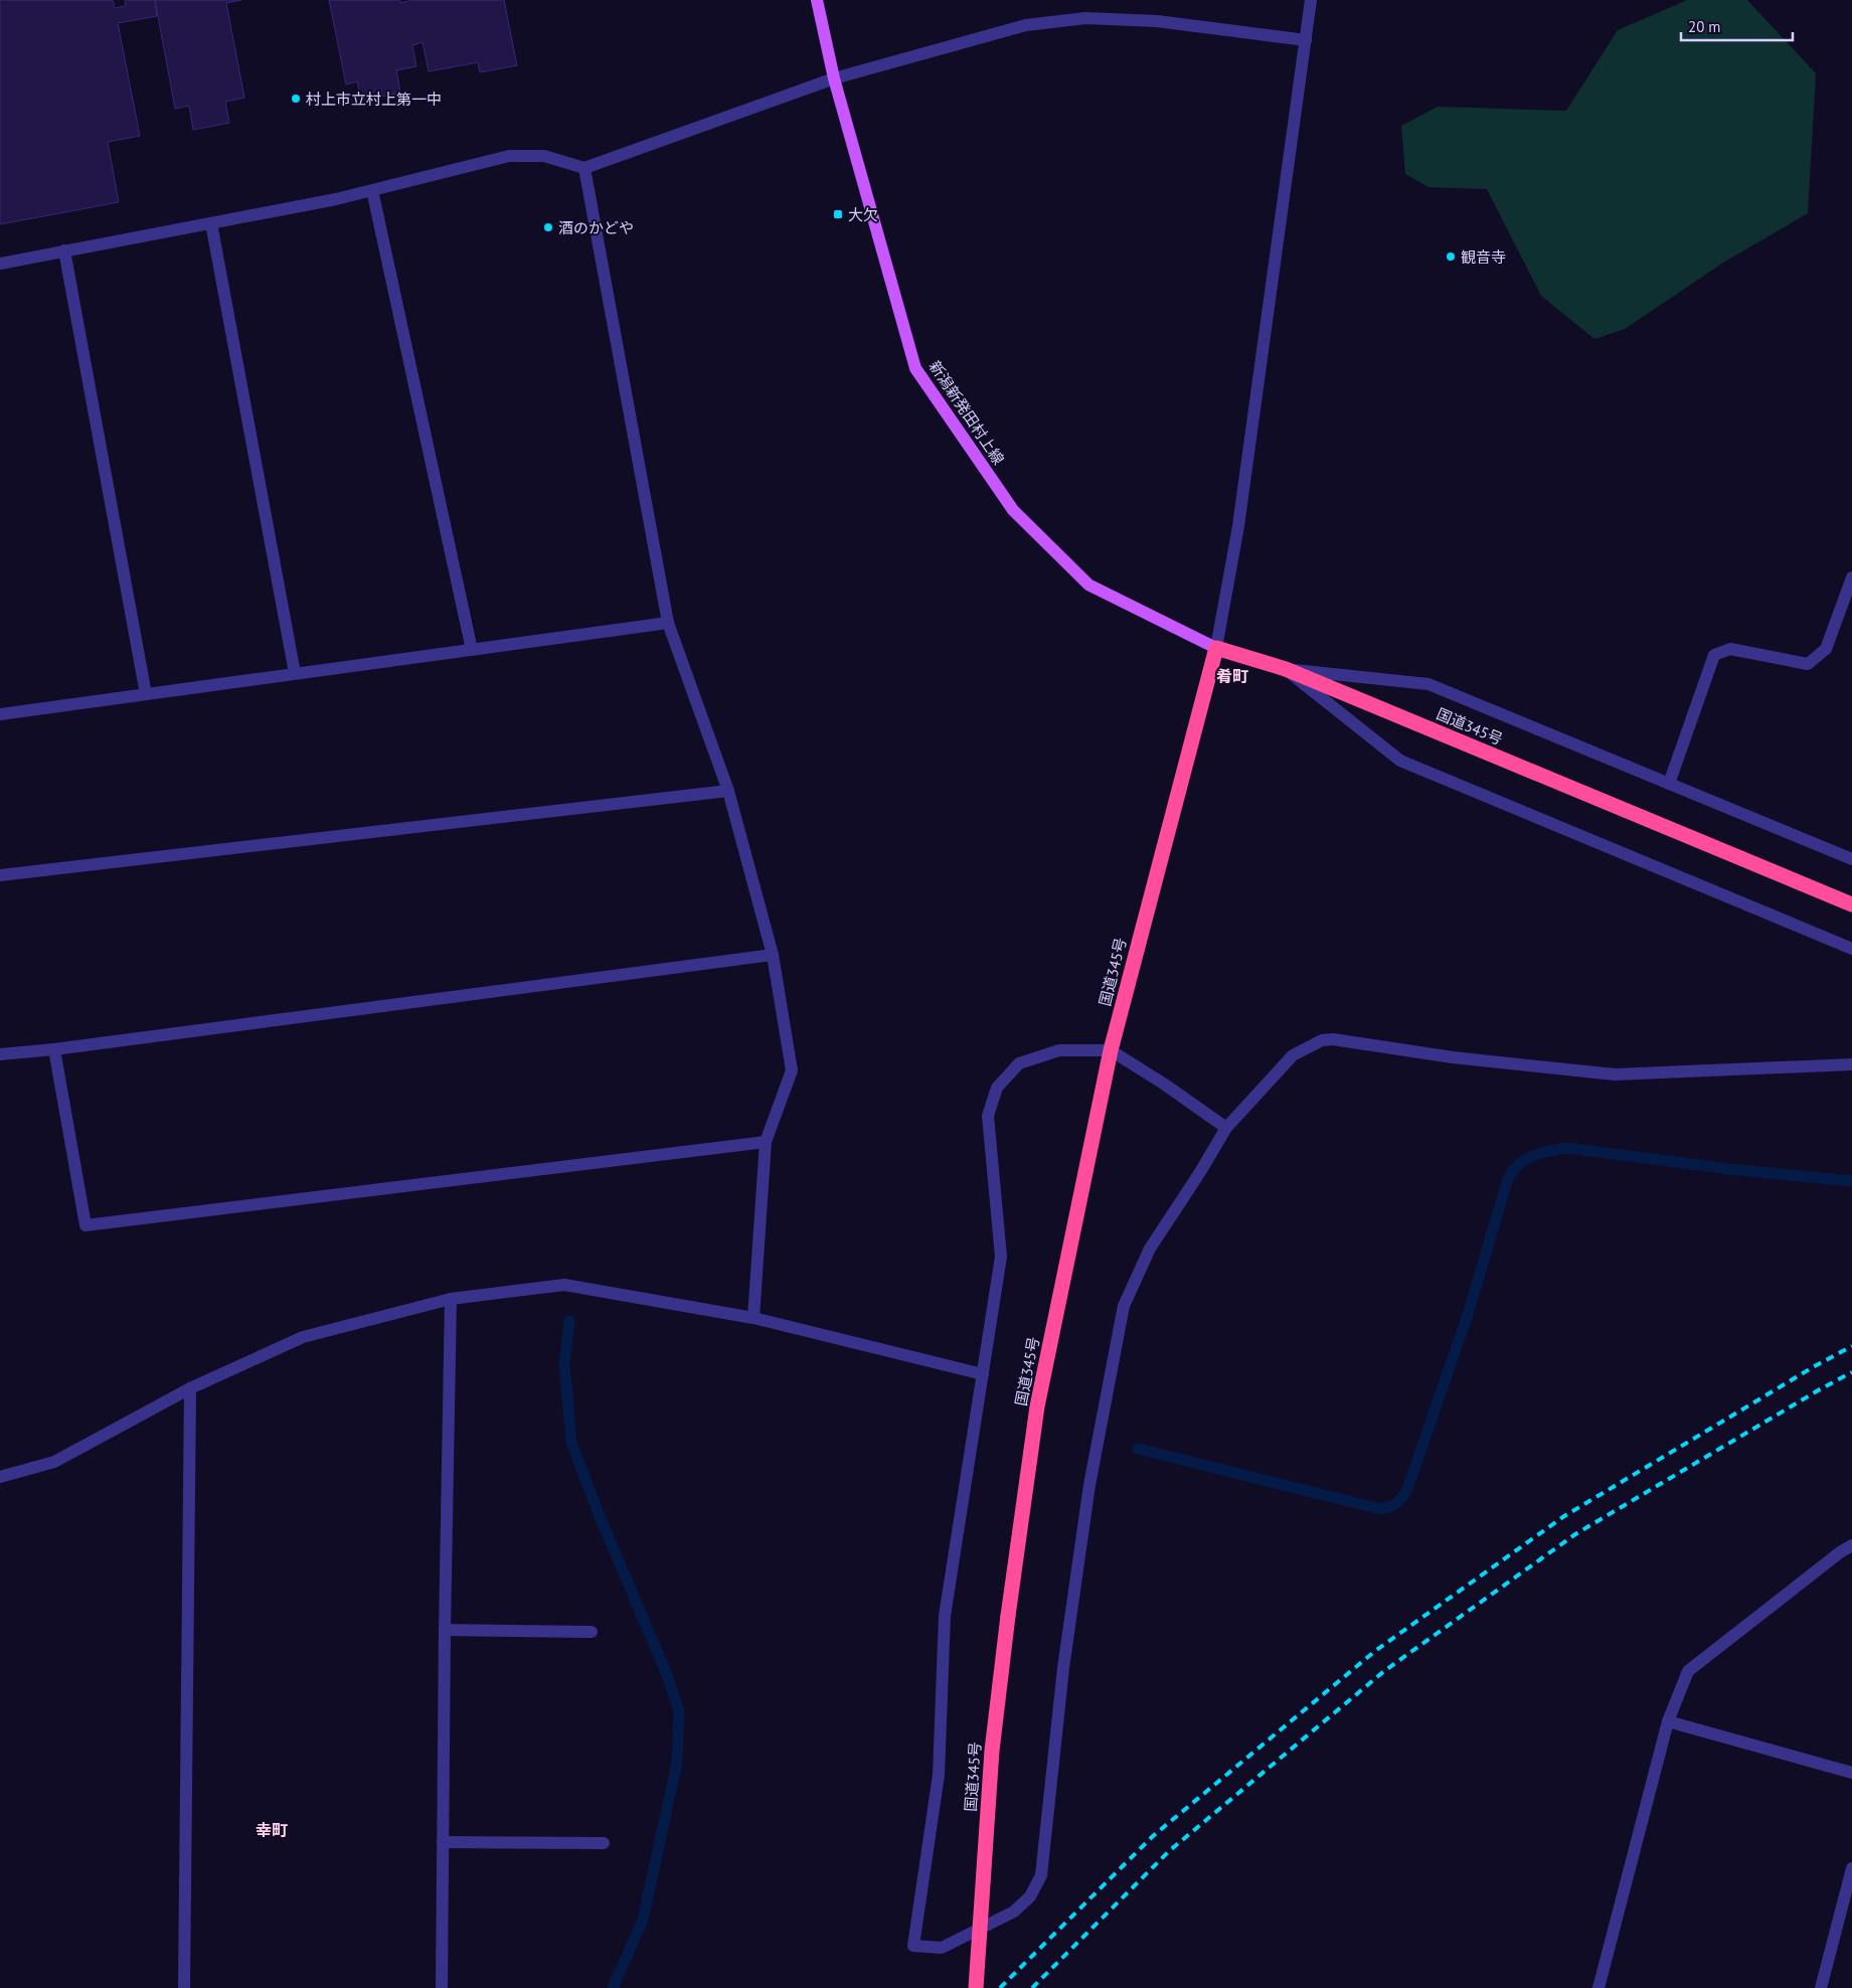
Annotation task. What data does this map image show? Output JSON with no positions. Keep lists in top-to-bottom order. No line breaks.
{"streets":{"highway":["国道345号"],"main road":["新潟新発田村上線"]},"crossings":[["新潟新発田村上線","国道345号"]],"districts":["肴町","幸町"],"places":{"other":["村上市立村上第一中","酒のかどや","観音寺"],"transit":["大欠"]},"scale_bar":"20 m"}
